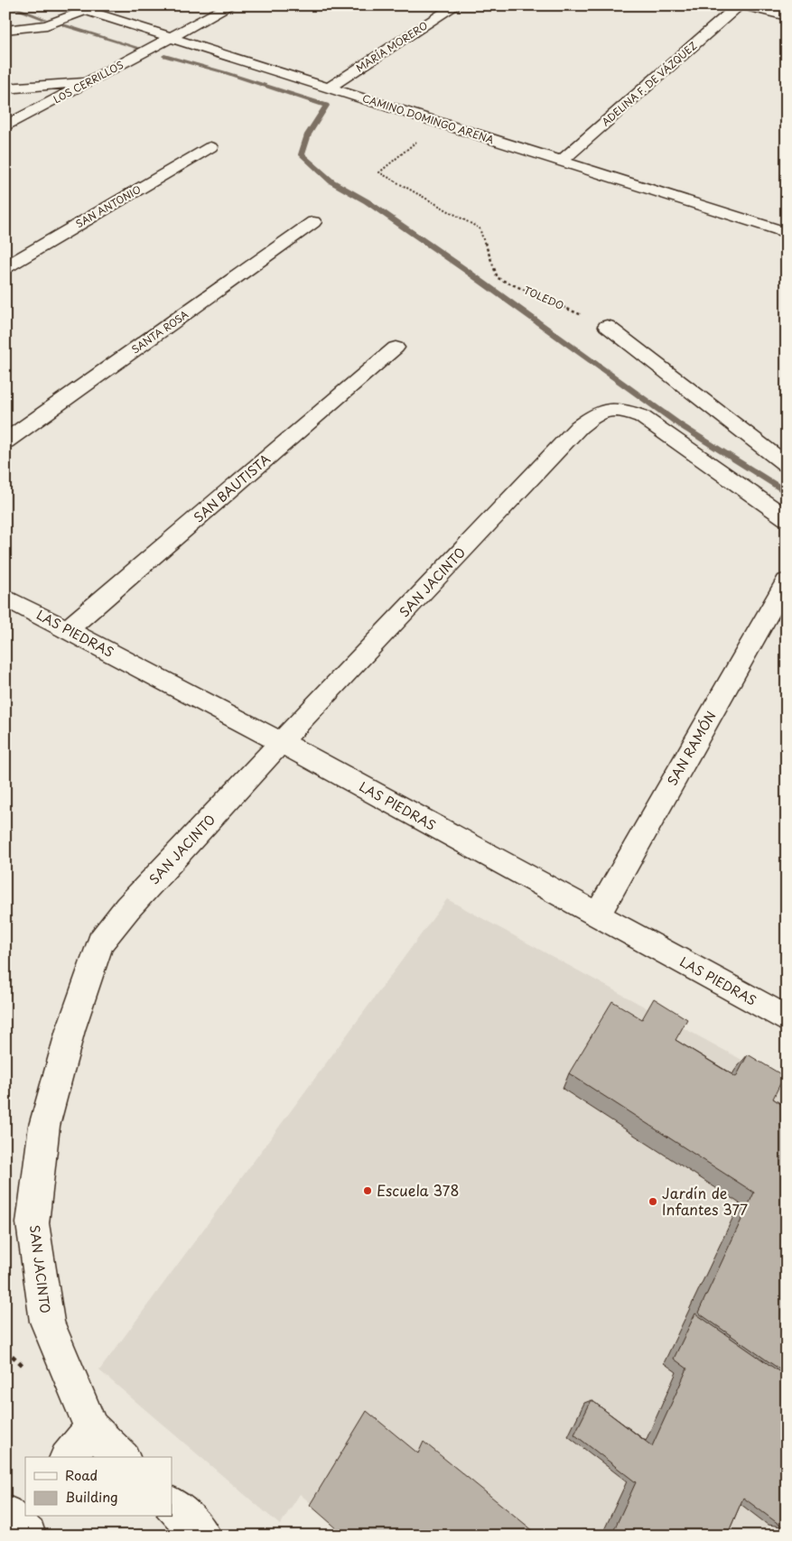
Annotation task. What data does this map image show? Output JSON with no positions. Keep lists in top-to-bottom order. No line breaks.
{"streets":{"street":["MARÍA MORERO","LOS CERRILLOS","ADELINA F. DE VÁZQUEZ","CAMINO DOMINGO ARENA","SAN ANTONIO","SANTA ROSA","SAN BAUTISTA","SAN JACINTO","LAS PIEDRAS","SAN RAMÓN"],"path":["TOLEDO"]},"crossings":[["MARÍA MORERO","CAMINO DOMINGO ARENA"],["LOS CERRILLOS","CAMINO DOMINGO ARENA"],["ADELINA F. DE VÁZQUEZ","CAMINO DOMINGO ARENA"],["CAMINO DOMINGO ARENA","TOLEDO"],["SAN BAUTISTA","LAS PIEDRAS"],["SAN JACINTO","LAS PIEDRAS"],["LAS PIEDRAS","SAN RAMÓN"]],"places":["Escuela 378","Jardín de Infantes 377"],"legend":["Road","Building"]}
